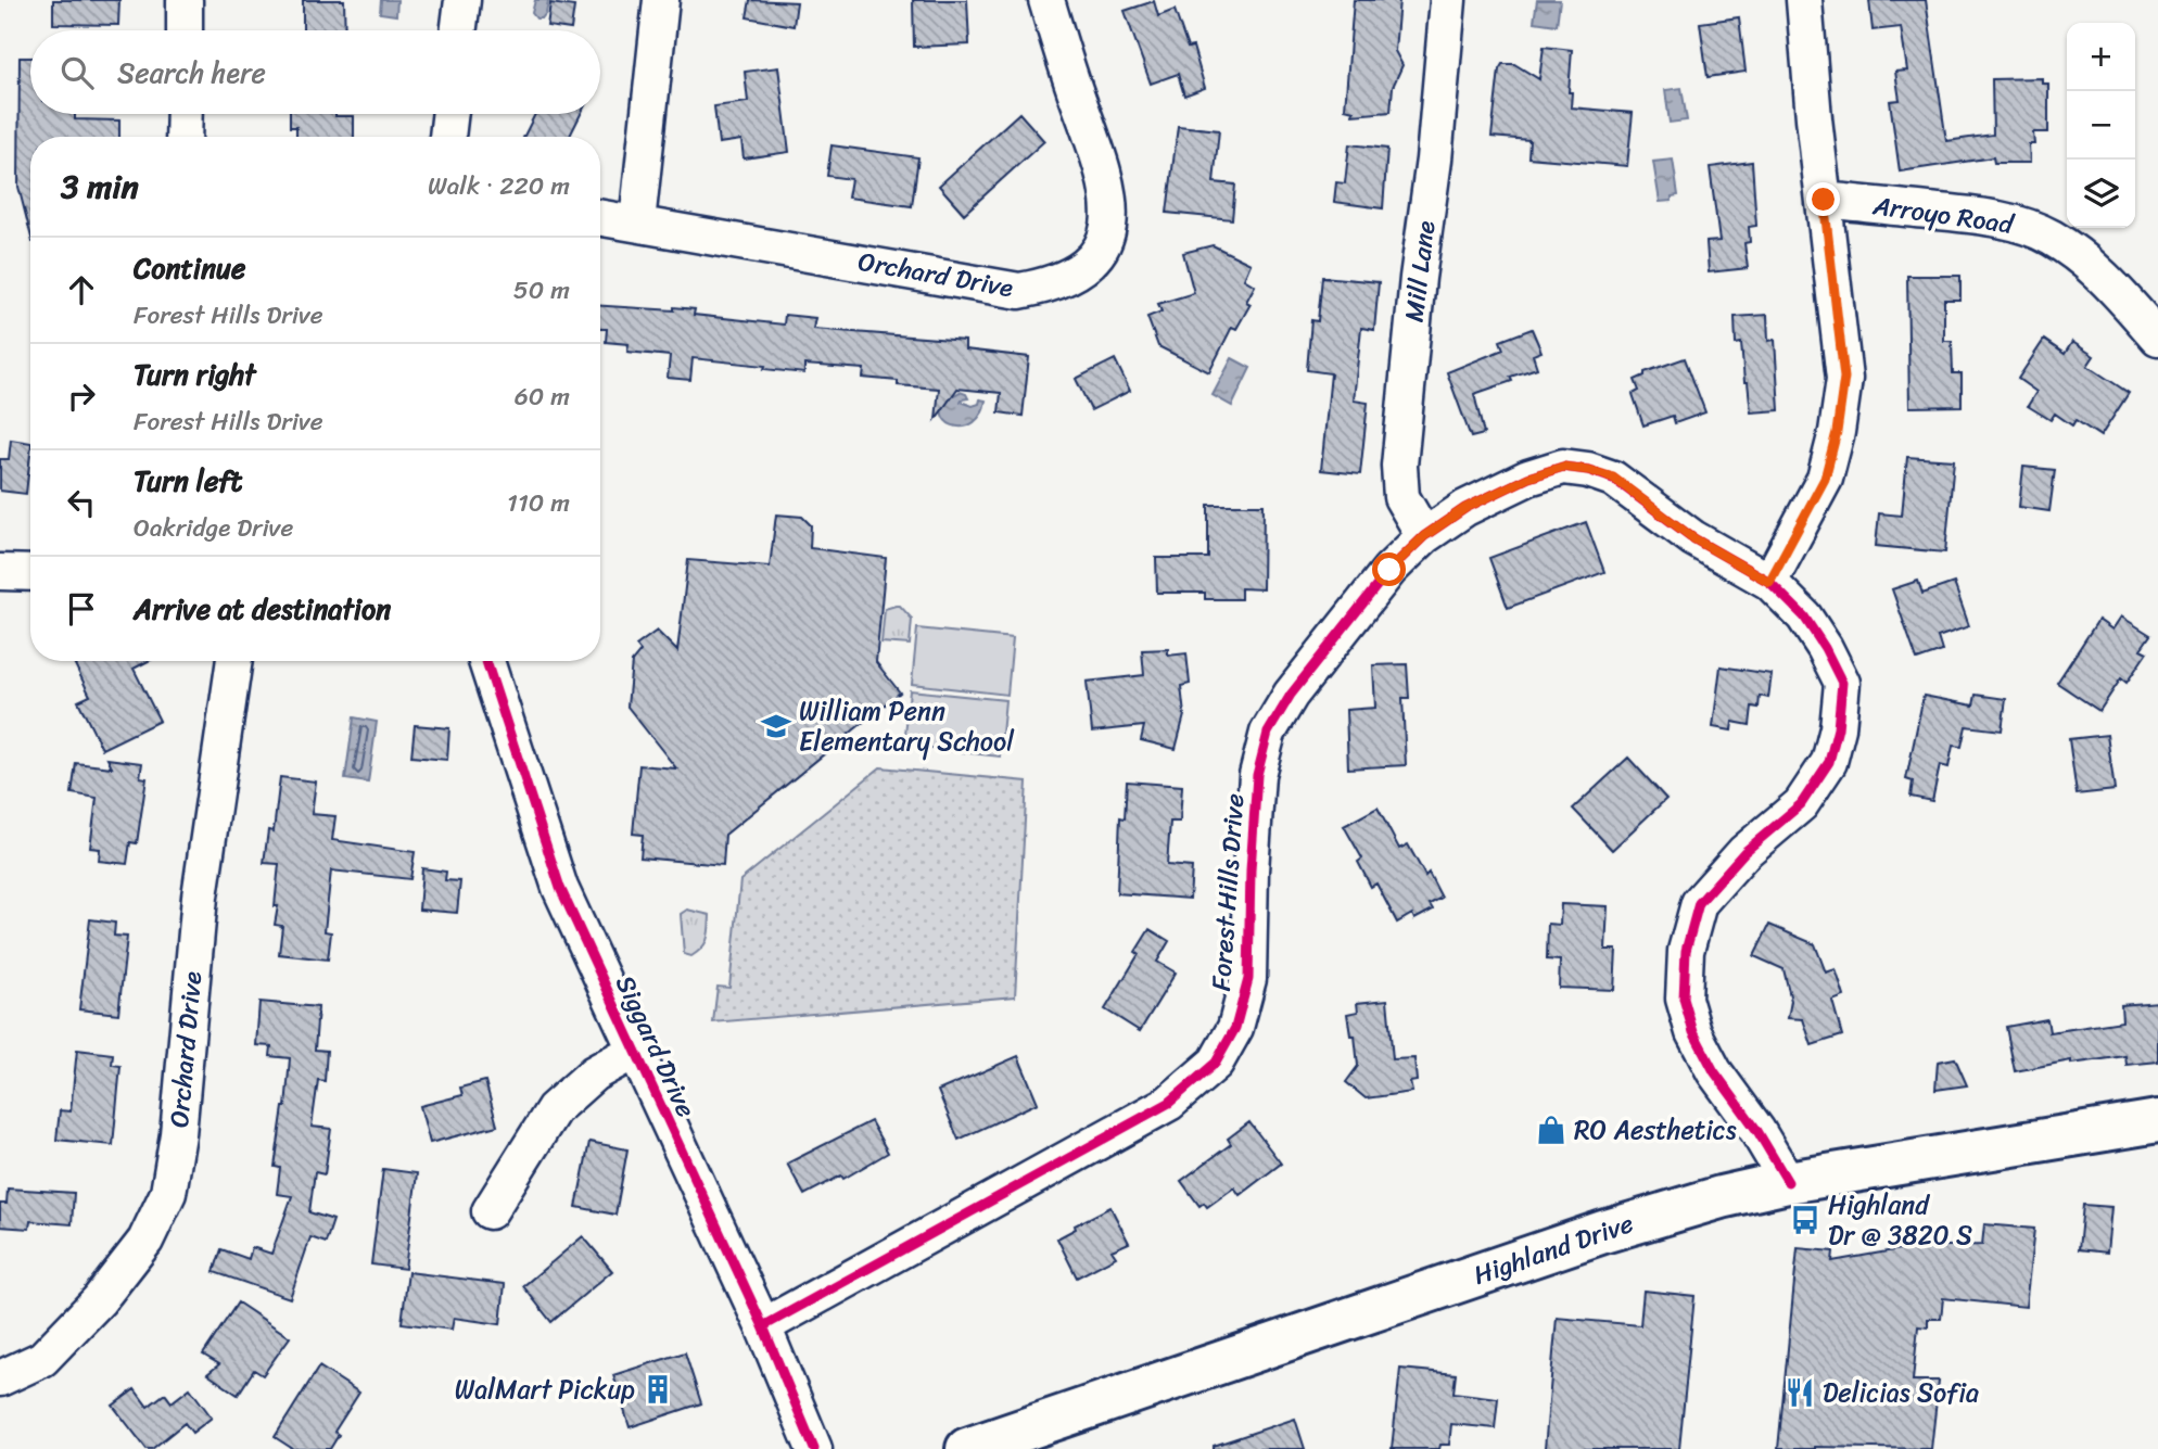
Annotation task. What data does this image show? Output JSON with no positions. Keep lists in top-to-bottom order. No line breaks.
{"streets":{"main road":["Highland Drive"],"street":["Arroyo Road","Mill Lane","Orchard Drive","Forest Hills Drive","Siggard Drive"]},"crossings":[["Mill Lane","Forest Hills Drive"],["Forest Hills Drive","Siggard Drive"],["Forest Hills Drive","Highland Drive"]],"places":{"school or university":["William Penn Elementary School"],"shop":["RO Aesthetics"],"bus stop":["Highland Dr @ 3820 S"],"building":["WalMart Pickup"],"restaurant":["Delicias Sofia"]},"page":{"map_buttons":["+","−"],"search":"Search here","heading":["3 min","Walk · 220 m"],"list":[["Continue","Forest Hills Drive","50 m"],["Turn right","Forest Hills Drive","60 m"],["Turn left","Oakridge Drive","110 m"],"Arrive at destination"]}}
